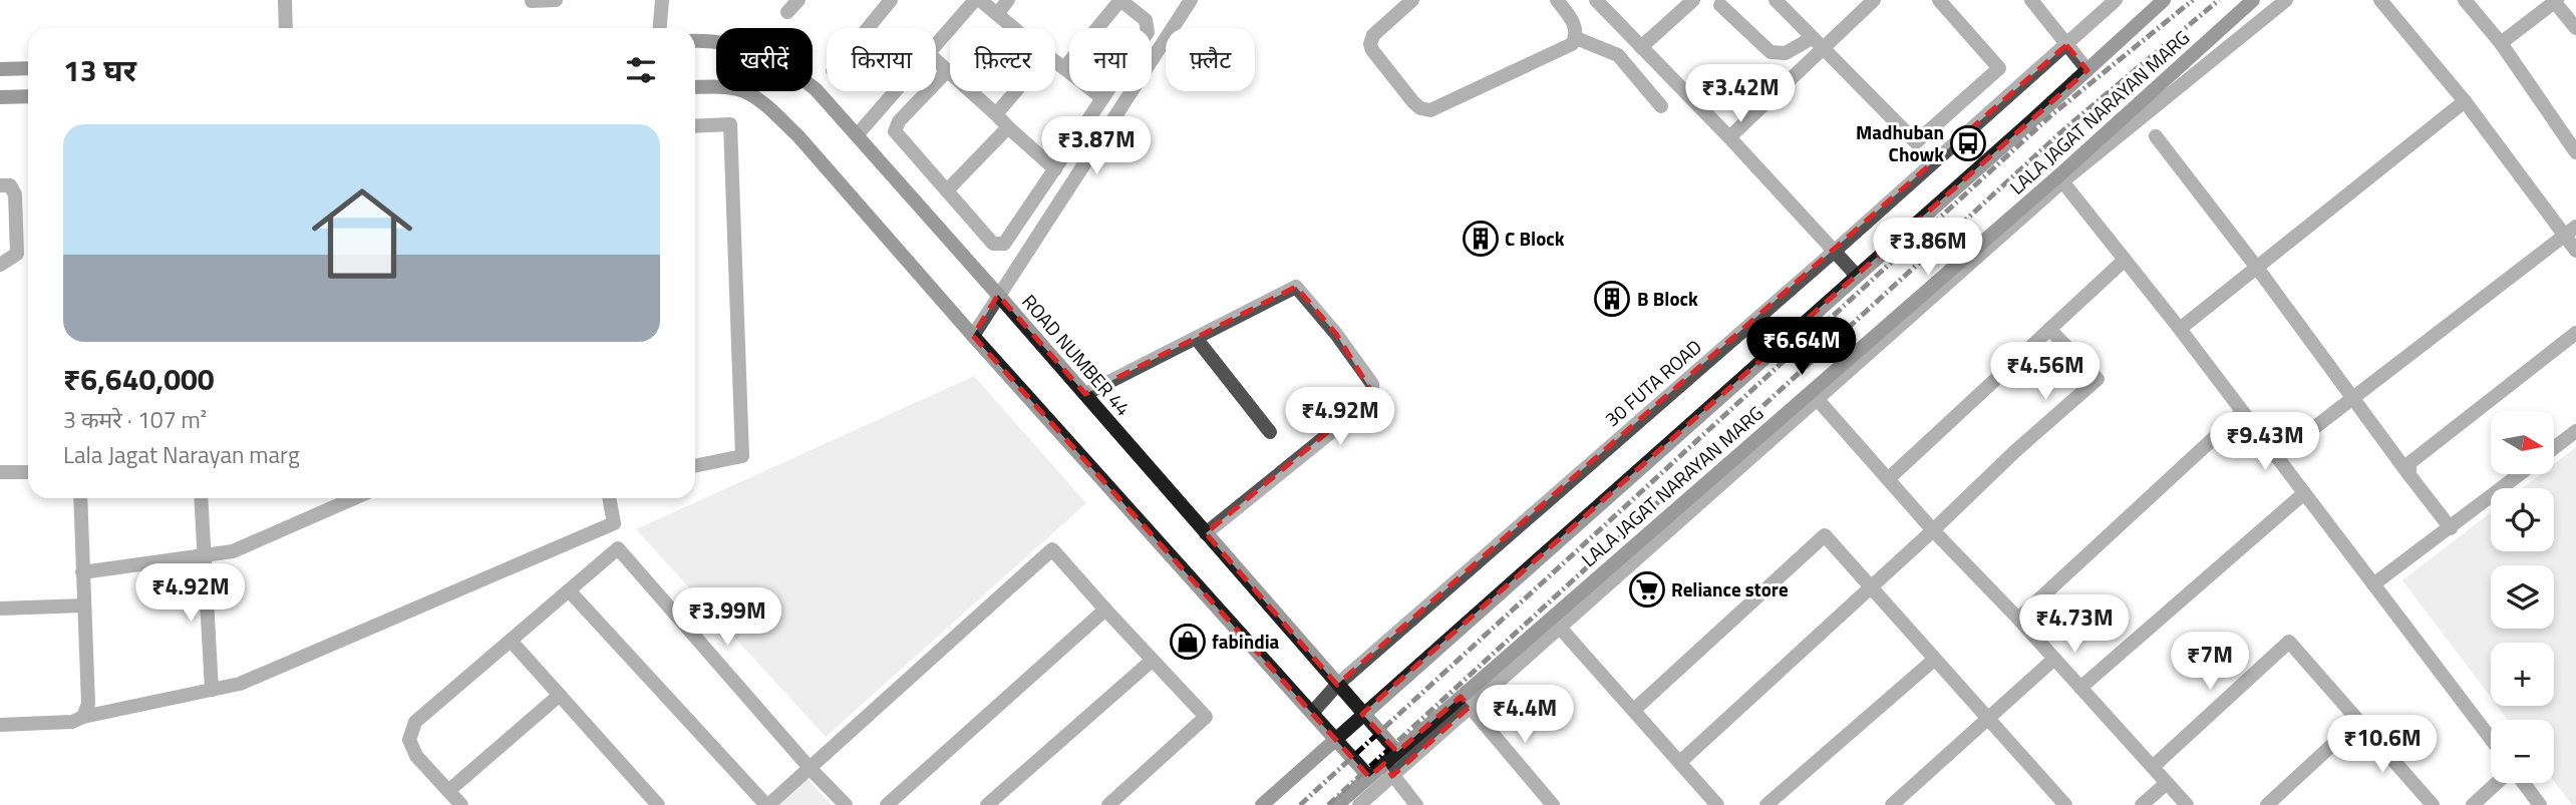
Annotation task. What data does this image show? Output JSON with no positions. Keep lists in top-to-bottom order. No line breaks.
{"streets":{"main road":["LALA JAGAT NARAYAN MARG","ROAD NUMBER 44"],"street":["30 FUTA ROAD"]},"crossings":[["LALA JAGAT NARAYAN MARG","ROAD NUMBER 44"],["ROAD NUMBER 44","30 FUTA ROAD"]],"places":{"bus stop":["Madhuban Chowk"],"building":["C Block","B Block"],"supermarket":["Reliance store"],"shop":["fabindia"]},"north":"right","page":{"chip":["खरीदें","किराया","फ़िल्टर","नया","फ़्लैट"],"heading":"13 घर","price":["₹3.42M","₹3.87M","₹3.86M","₹6.64M","₹4.56M","₹4.92M","₹9.43M","₹4.92M","₹3.99M","₹4.73M","₹7M","₹4.4M","₹10.6M"],"list":[{"name":"₹6,640,000","note":"3 कमरे · 107 m² · Lala Jagat Narayan marg"}],"map_buttons":["+","−"]}}
